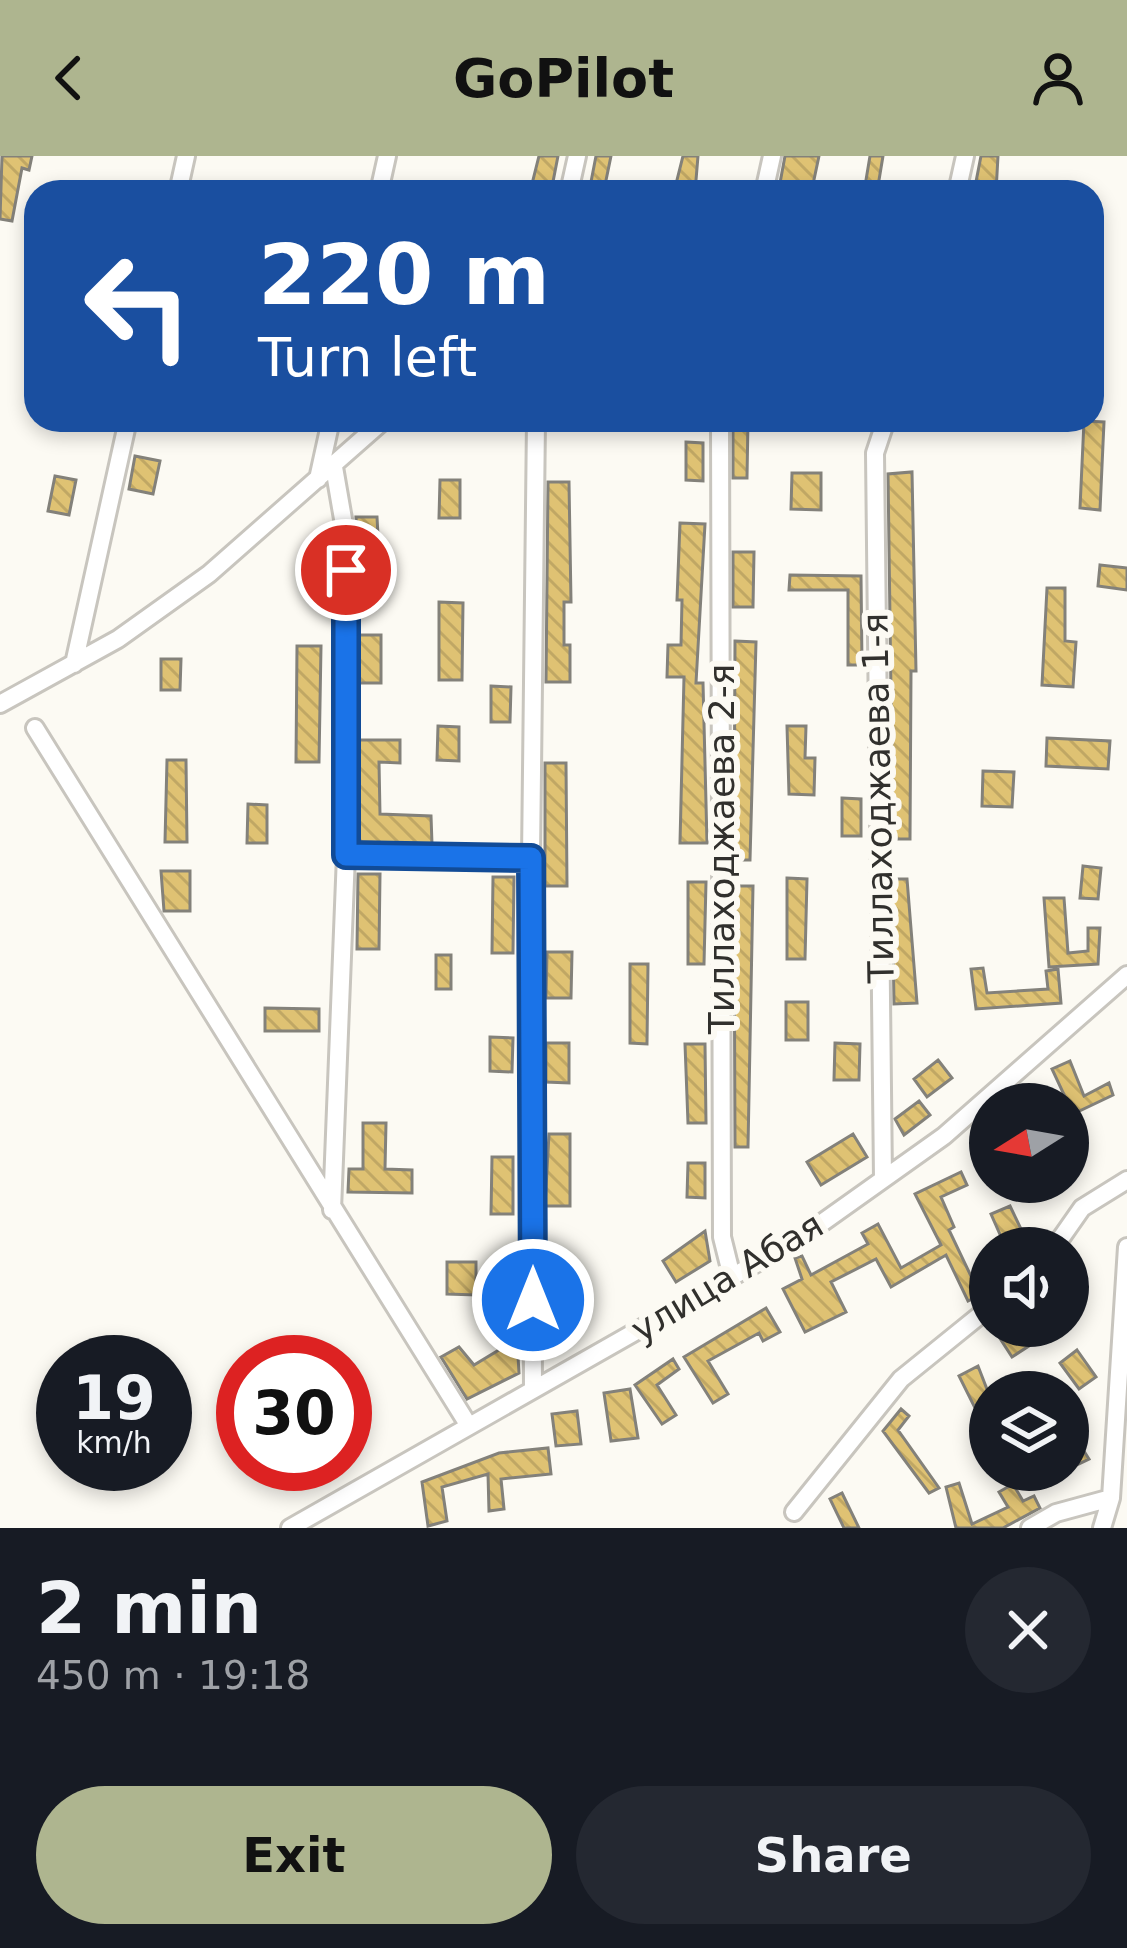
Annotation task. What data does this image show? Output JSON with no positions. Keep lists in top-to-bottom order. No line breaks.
{"streets":{"street":["Тиллаходжаева 1-я","Тиллаходжаева 2-я","улица Абая"]},"crossings":[["Тиллаходжаева 1-я","улица Абая"],["Тиллаходжаева 2-я","улица Абая"]],"north":"left","page":{"header":"GoPilot","turn":["220 m","Turn left"],"speed":"19 km/h","limit":"30","heading":["2 min","450 m · 19:18"],"buttons":["Exit","Share"]}}
